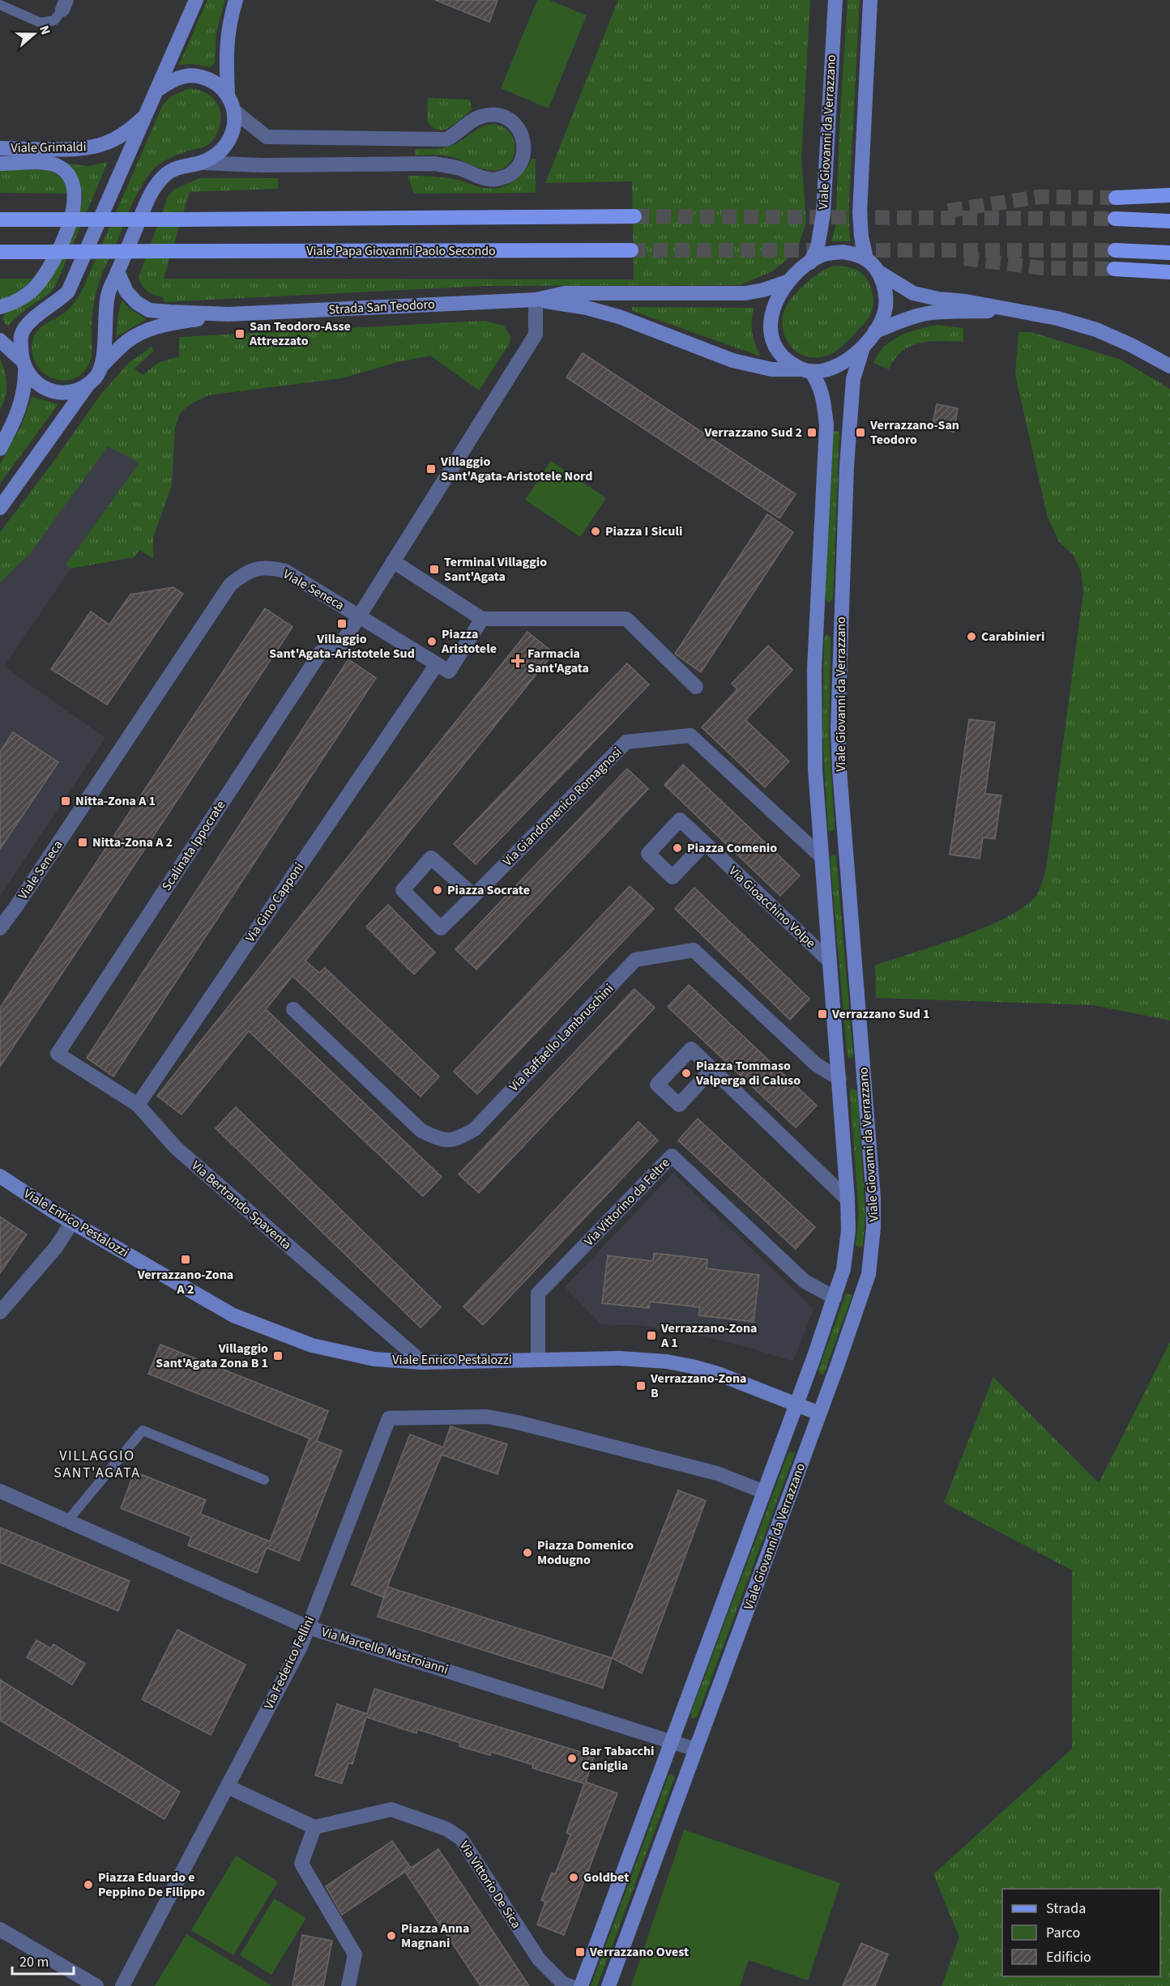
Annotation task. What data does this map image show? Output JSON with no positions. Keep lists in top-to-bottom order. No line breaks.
{"streets":{"main road":["Viale Giovanni da Verrazzano","Viale Grimaldi","Viale Papa Giovanni Paolo Secondo","Strada San Teodoro","Viale Enrico Pestalozzi"],"street":["Viale Seneca","Via Giandomenico Romagnosi","Scalinata Ippocrate","Via Gino Capponi","Via Gioacchino Volpe","Via Raffaello Lambruschini","Via Vittorino da Feltre","Via Bertrando Spaventa","Via Marcello Mastroianni","Via Federico Fellini","Via Vittorio De Sica"]},"crossings":[["Viale Giovanni da Verrazzano","Strada San Teodoro"],["Viale Giovanni da Verrazzano","Via Giandomenico Romagnosi"],["Viale Giovanni da Verrazzano","Via Gioacchino Volpe"],["Viale Giovanni da Verrazzano","Via Raffaello Lambruschini"],["Viale Giovanni da Verrazzano","Via Vittorino da Feltre"],["Viale Giovanni da Verrazzano","Viale Enrico Pestalozzi"],["Viale Giovanni da Verrazzano","Via Marcello Mastroianni"],["Viale Giovanni da Verrazzano","Via Federico Fellini"],["Strada San Teodoro","Viale Seneca"],["Viale Seneca","Scalinata Ippocrate"],["Scalinata Ippocrate","Via Bertrando Spaventa"],["Via Gino Capponi","Via Bertrando Spaventa"],["Via Vittorino da Feltre","Viale Enrico Pestalozzi"],["Via Bertrando Spaventa","Viale Enrico Pestalozzi"],["Via Marcello Mastroianni","Via Federico Fellini"]],"districts":["VILLAGGIO SANT'AGATA"],"places":{"transit":["San Teodoro-Asse Attrezzato","Verrazzano Sud 2","Verrazzano-San Teodoro","Villaggio Sant'Agata-Aristotele Nord","Terminal Villaggio Sant'Agata","Villaggio Sant'Agata-Aristotele Sud","Nitta-Zona A 1","Nitta-Zona A 2","Verrazzano Sud 1","Verrazzano-Zona A 2","Verrazzano-Zona A 1","Villaggio Sant'Agata Zona B 1","Verrazzano-Zona B","Verrazzano Ovest"],"other":["Piazza I Siculi","Carabinieri","Piazza Aristotele","Piazza Comenio","Piazza Socrate","Piazza Tommaso Valperga di Caluso","Piazza Domenico Modugno","Bar Tabacchi Caniglia","Goldbet","Piazza Eduardo e Peppino De Filippo","Piazza Anna Magnani"],"health":["Farmacia Sant'Agata"]},"legend":["Strada","Parco","Edificio"],"scale_bar":"20 m","north":"right"}
